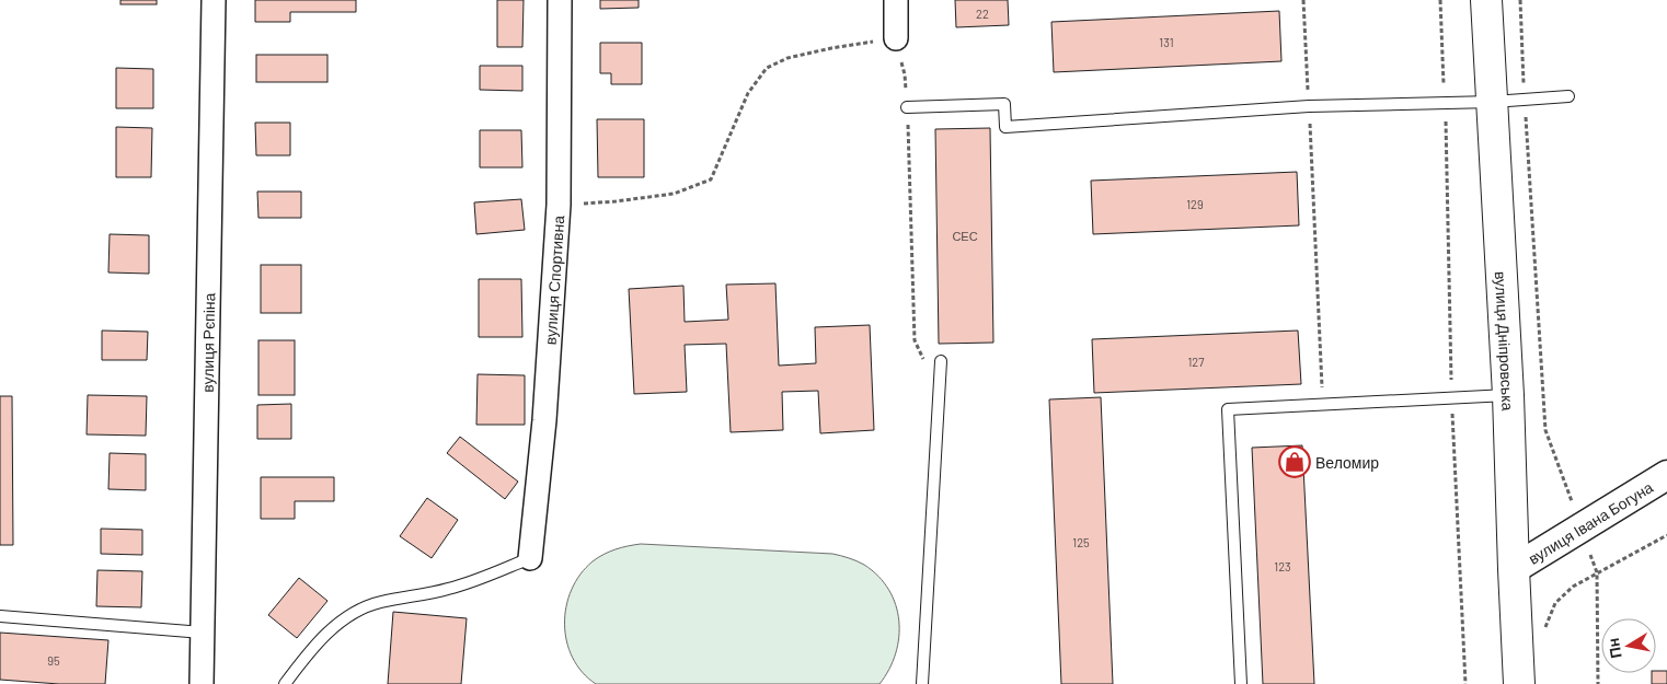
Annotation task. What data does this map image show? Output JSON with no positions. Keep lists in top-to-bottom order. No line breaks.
{"streets":{"highway":["вулиця Дніпровська"],"street":["вулиця Спортивна","вулиця Рєпіна","вулиця Івана Богуна"]},"crossings":[["вулиця Дніпровська","вулиця Івана Богуна"]],"places":{"shop":["Веломир"]},"house_numbers":["22","131","129","СЕС","127","125","123","95"],"north":"left"}
